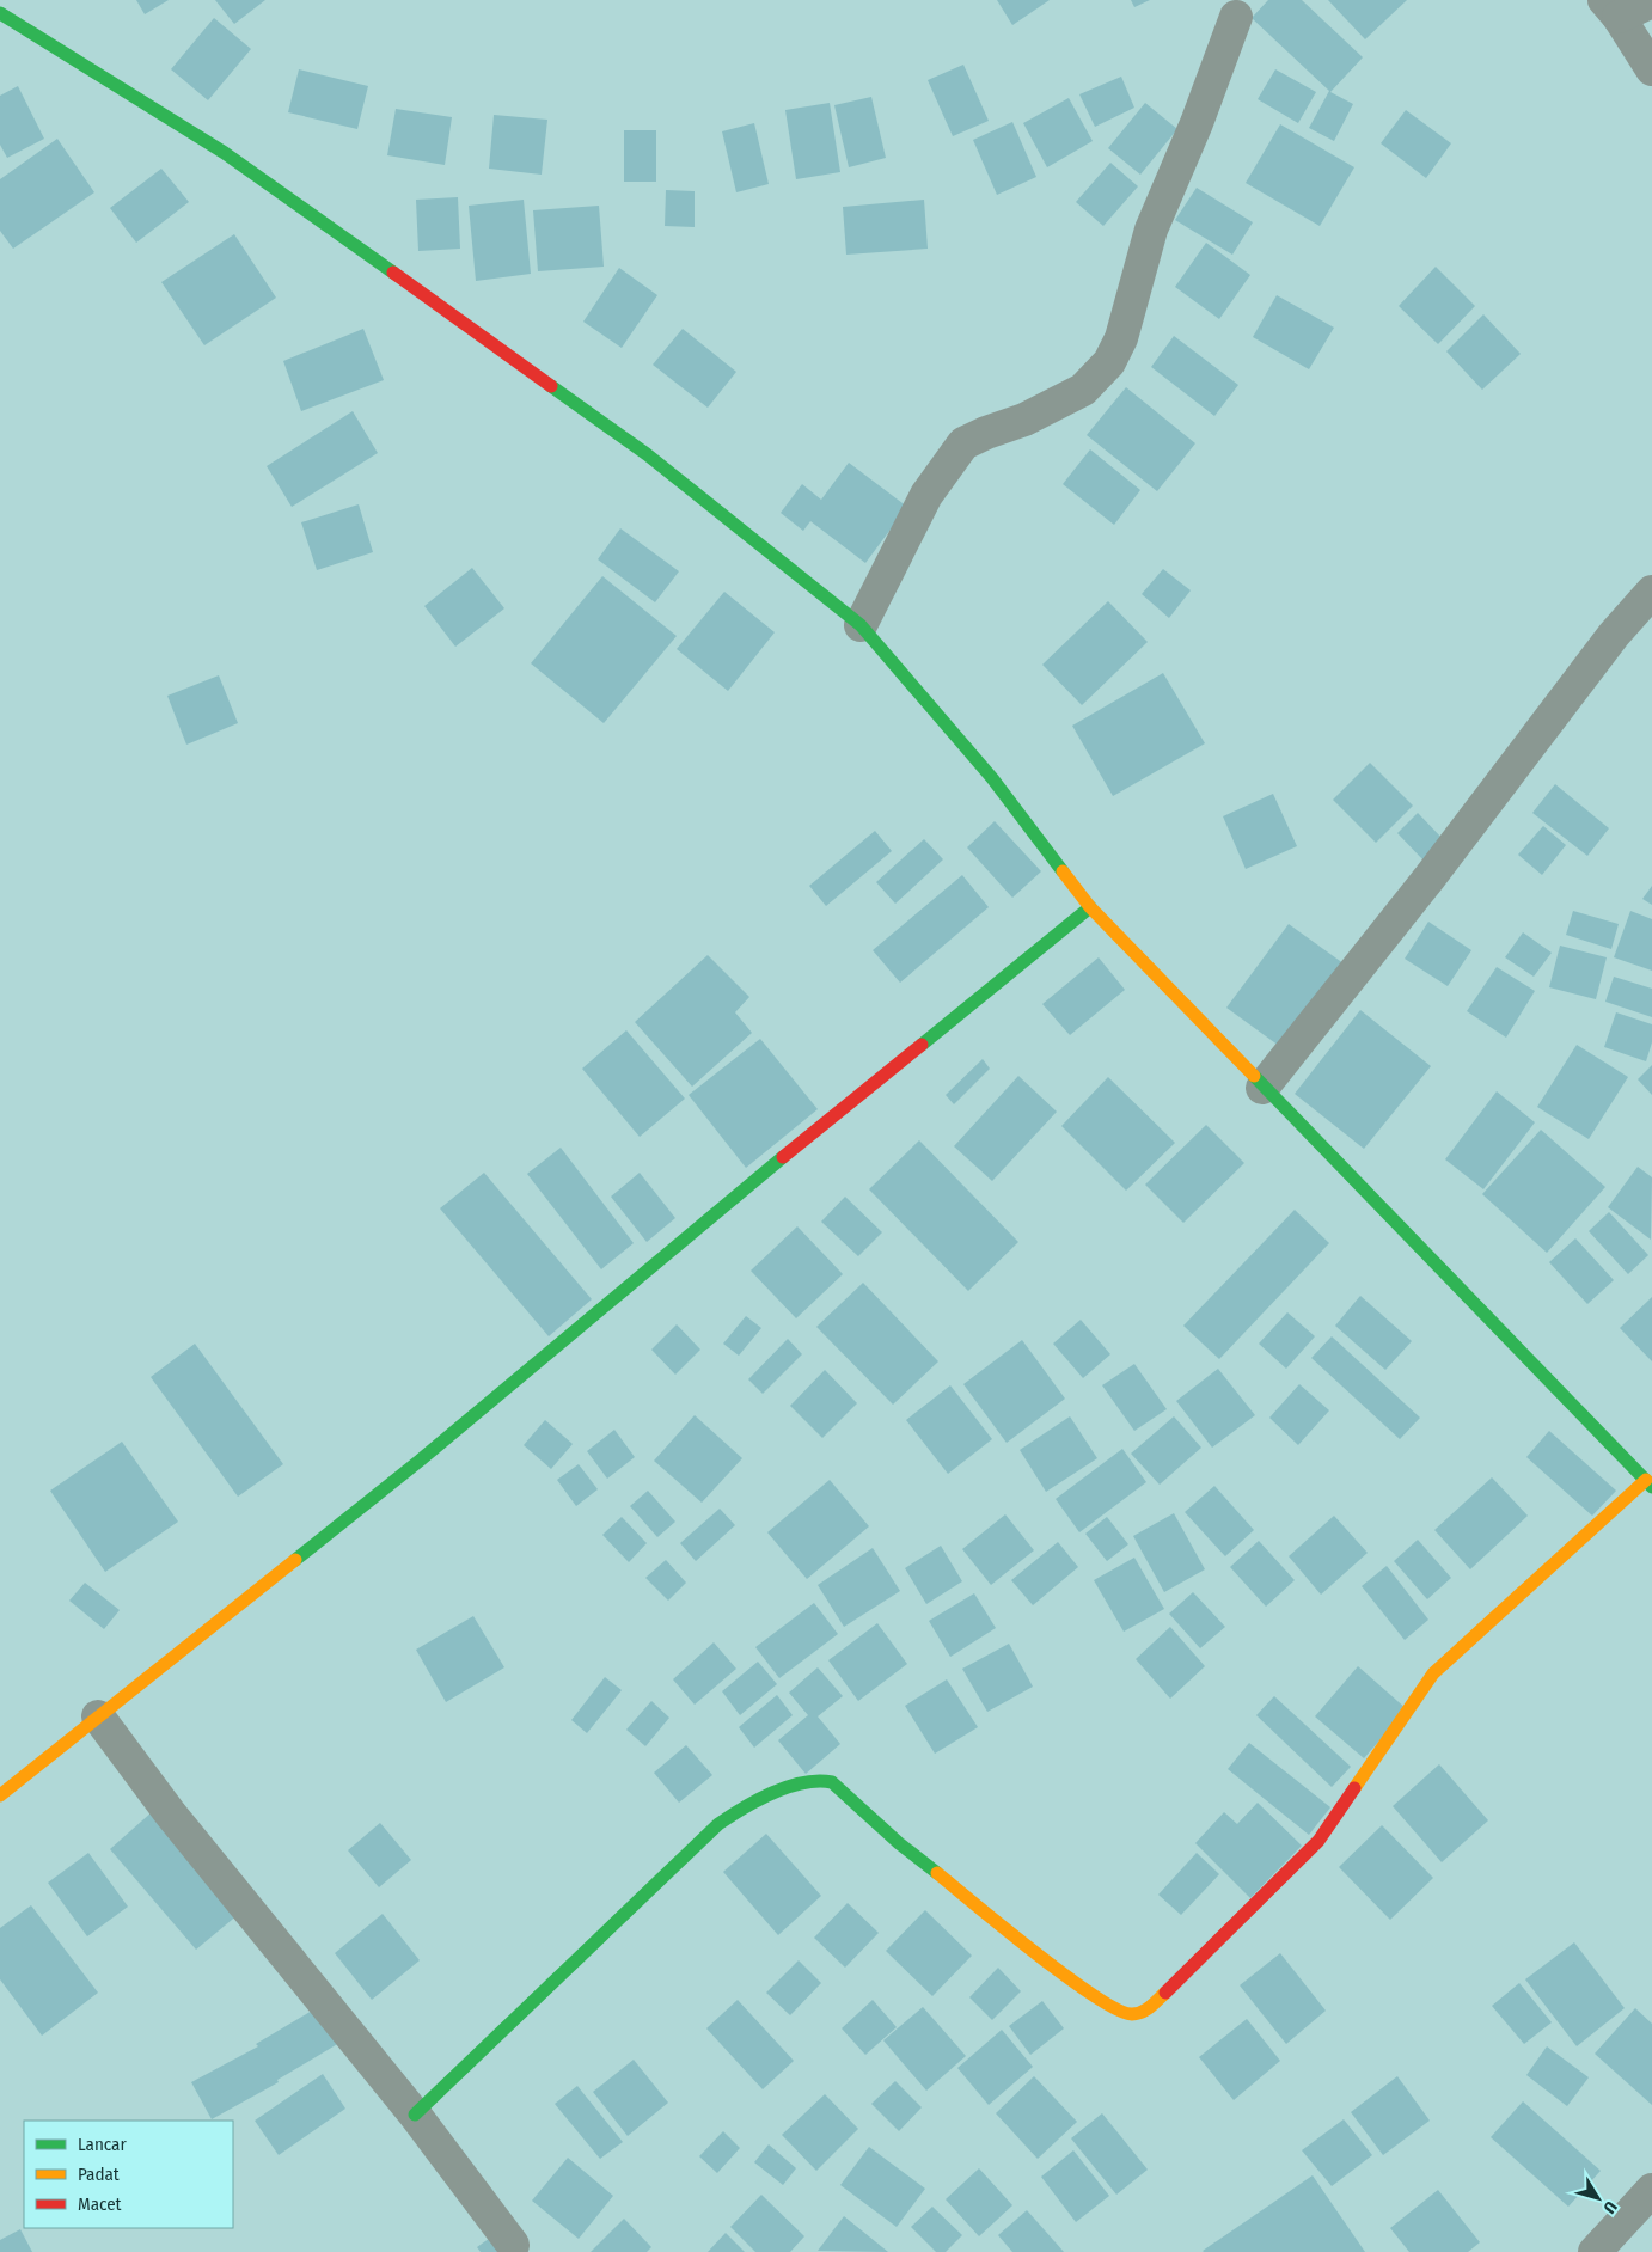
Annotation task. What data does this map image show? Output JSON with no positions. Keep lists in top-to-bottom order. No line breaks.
{"legend":["Lancar","Padat","Macet"],"north":"bottom right"}
